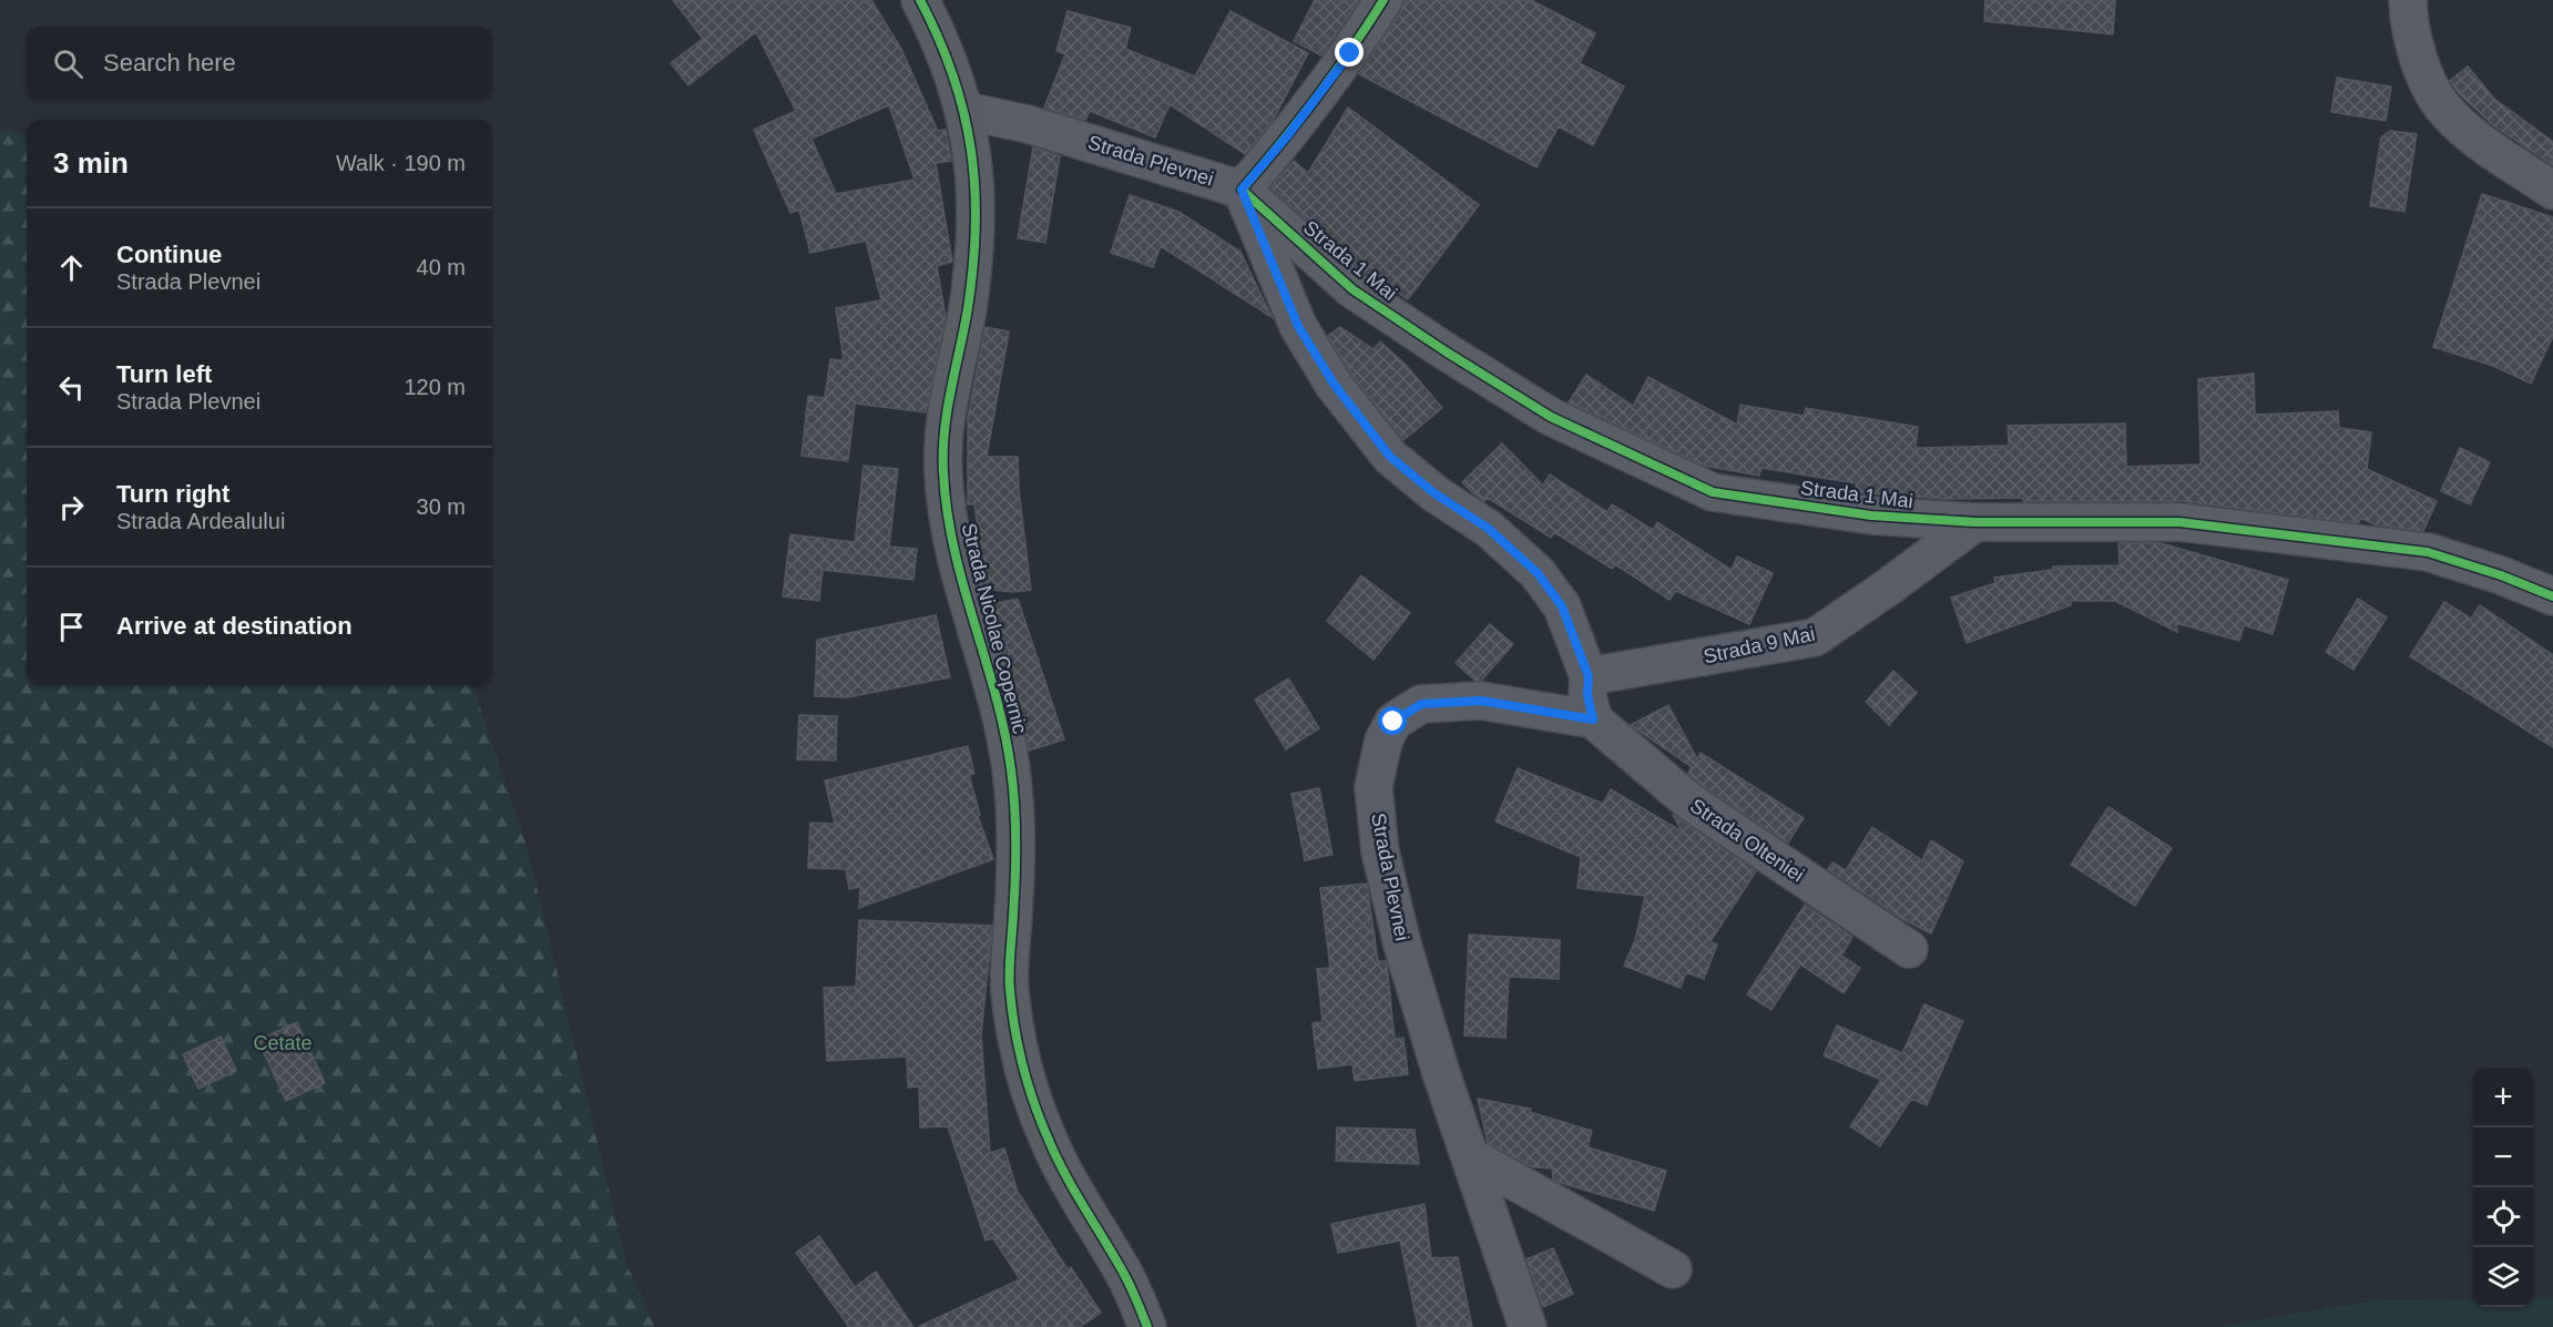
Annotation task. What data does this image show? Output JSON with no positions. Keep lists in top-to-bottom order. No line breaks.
{"streets":{"street":["Strada Plevnei","Strada 1 Mai","Strada Nicolae Copernic","Strada 9 Mai","Strada Olteniei"]},"crossings":[["Strada Plevnei","Strada 1 Mai"],["Strada Plevnei","Strada Nicolae Copernic"],["Strada Plevnei","Strada Olteniei"],["Strada 1 Mai","Strada 9 Mai"]],"parks":["Cetate"],"page":{"search":"Search here","heading":["3 min","Walk · 190 m"],"list":[["Continue","Strada Plevnei","40 m"],["Turn left","Strada Plevnei","120 m"],["Turn right","Strada Ardealului","30 m"],"Arrive at destination"],"map_buttons":["+","−"]}}
